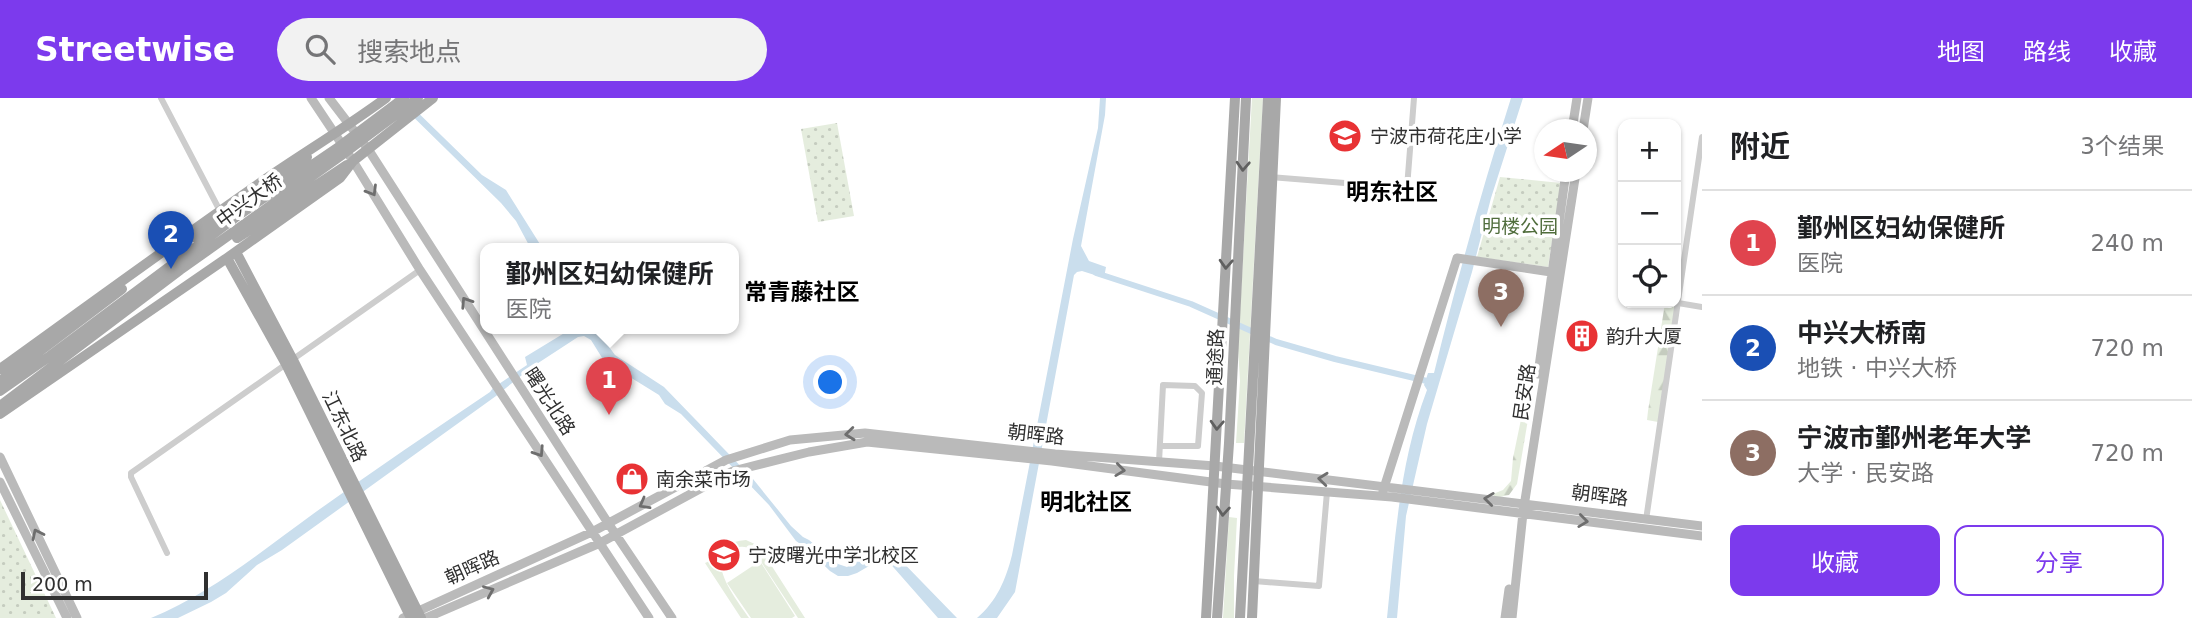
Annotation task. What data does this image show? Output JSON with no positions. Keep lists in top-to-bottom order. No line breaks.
{"streets":{"main road":["中兴大桥","通途路","民安路","曙光北路","江东北路","朝晖路"]},"crossings":[["通途路","朝晖路"],["民安路","朝晖路"],["曙光北路","朝晖路"],["江东北路","朝晖路"]],"districts":["明东社区","常青藤社区","明北社区"],"parks":["明楼公园"],"places":{"school or university":["宁波市荷花庄小学","宁波曙光中学北校区"],"building":["韵升大厦"],"shop":["南余菜市场"]},"scale_bar":"200 m","north":"left","page":{"header":"Streetwise","search":"搜索地点","nav":["地图","路线","收藏"],"heading":["附近","3个结果"],"map_buttons":["+","−"],"list":[{"mark":"1","name":"鄞州区妇幼保健所","note":"医院","value":"240 m"},{"mark":"2","name":"中兴大桥南","note":"地铁 · 中兴大桥","value":"720 m"},{"mark":"3","name":"宁波市鄞州老年大学","note":"大学 · 民安路","value":"720 m"}],"pins":["2","3","1"],"popup":["鄞州区妇幼保健所","医院"],"buttons":["收藏","分享"],"scale":"200 m"}}
